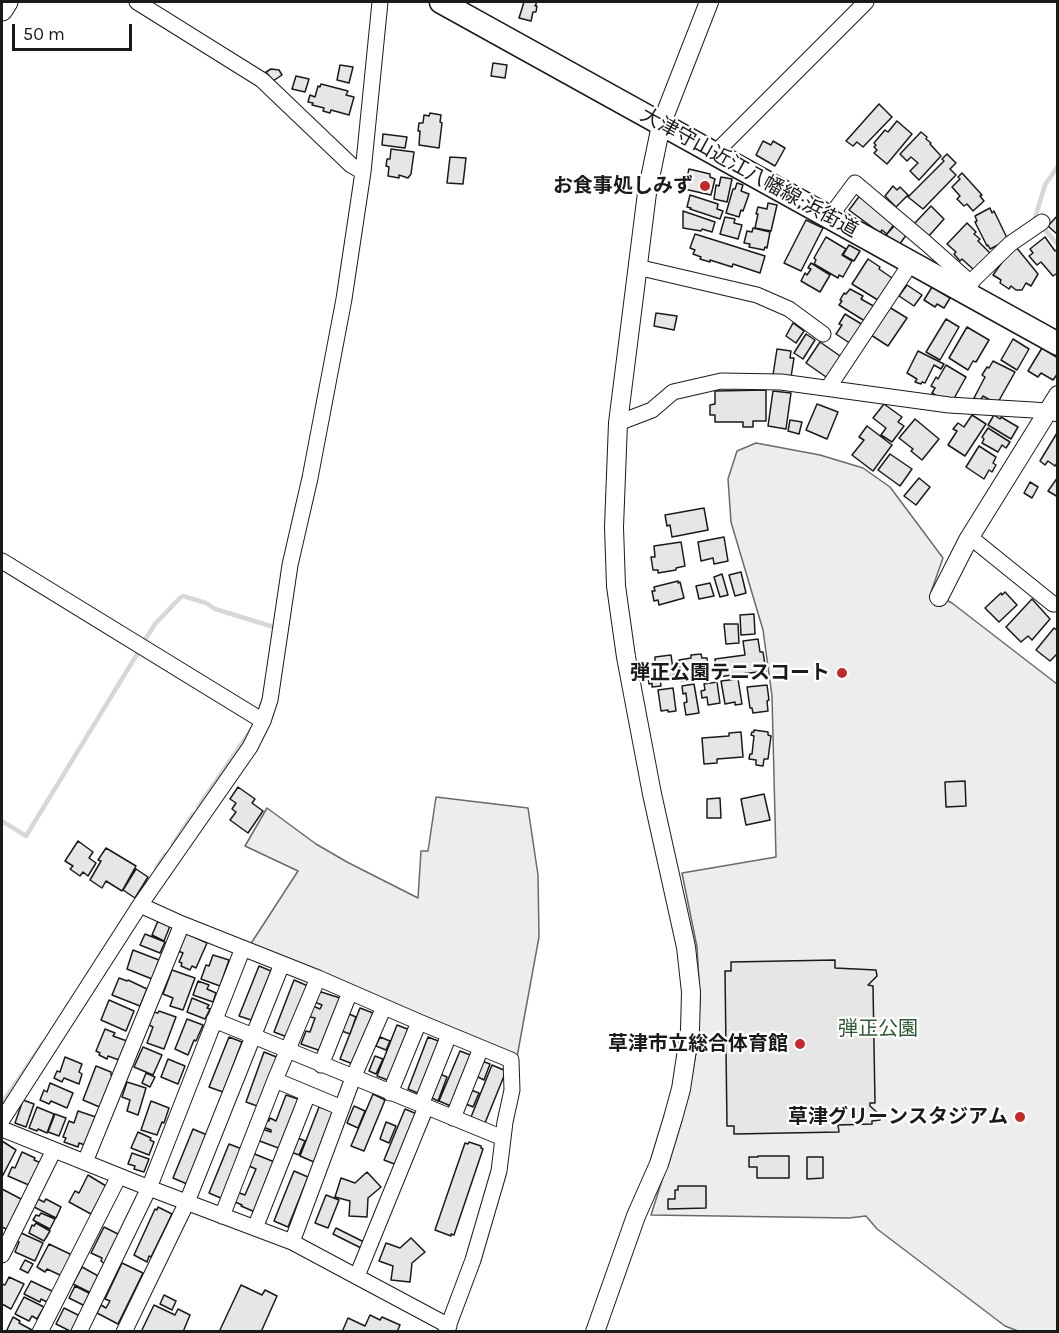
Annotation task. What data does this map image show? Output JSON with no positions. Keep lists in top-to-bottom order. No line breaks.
{"streets":{"main road":["大津守山近江八幡線;浜街道"]},"parks":["弾正公園"],"places":["お食事処しみず","弾正公園テニスコート","草津市立総合体育館","草津グリーンスタジアム"],"scale_bar":"50 m"}
